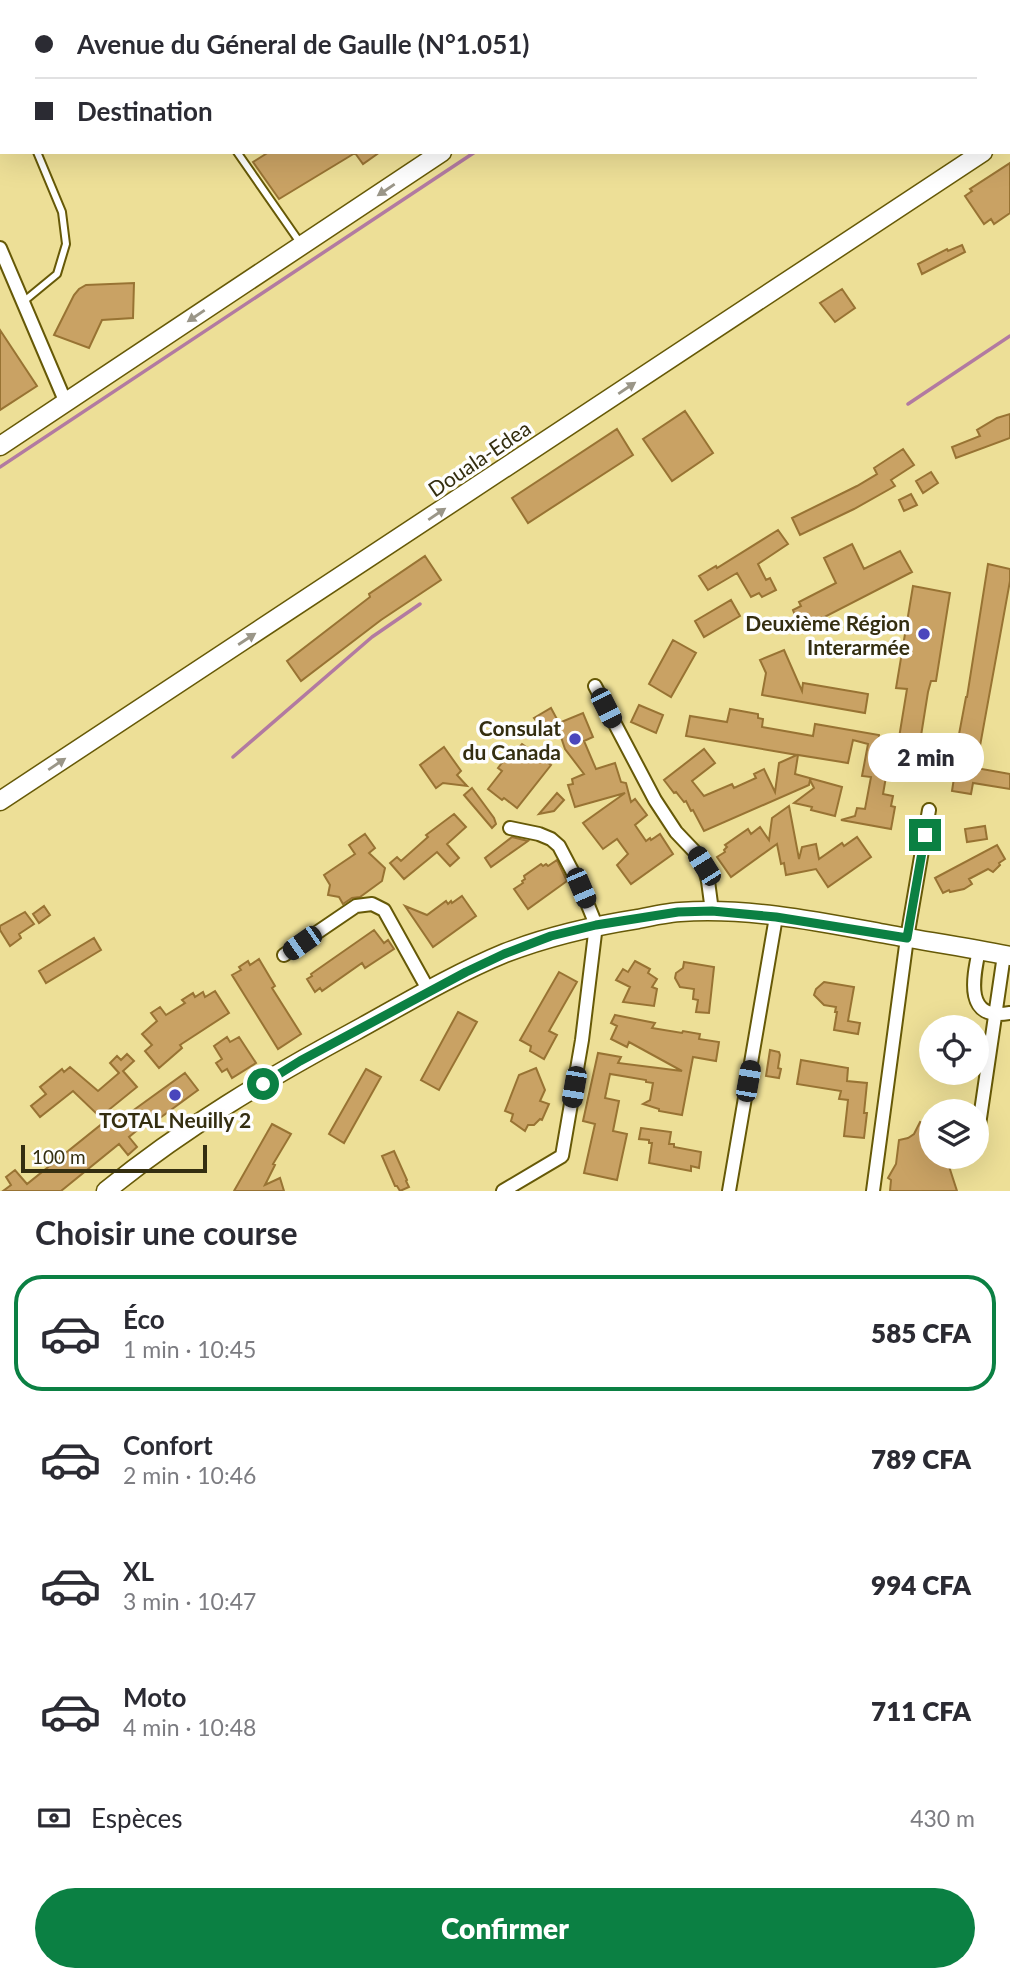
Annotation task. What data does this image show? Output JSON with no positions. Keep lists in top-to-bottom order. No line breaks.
{"streets":{"main road":["Douala-Edea"]},"one_way":["Douala-Edea"],"places":["Deuxième Région Interarmée","Consulat du Canada","TOTAL Neuilly 2"],"scale_bar":"100 m","page":{"banner":["Avenue du Géneral de Gaulle (N°1.051)","Destination"],"bubble":"2 min","scale":"100 m","heading":"Choisir une course","list":[{"name":"Éco","note":"1 min · 10:45","value":"585 CFA"},{"name":"Confort","note":"2 min · 10:46","value":"789 CFA"},{"name":"XL","note":"3 min · 10:47","value":"994 CFA"},{"name":"Moto","note":"4 min · 10:48","value":"711 CFA"}],"pay":["Espèces","430 m"],"buttons":"Confirmer"}}
